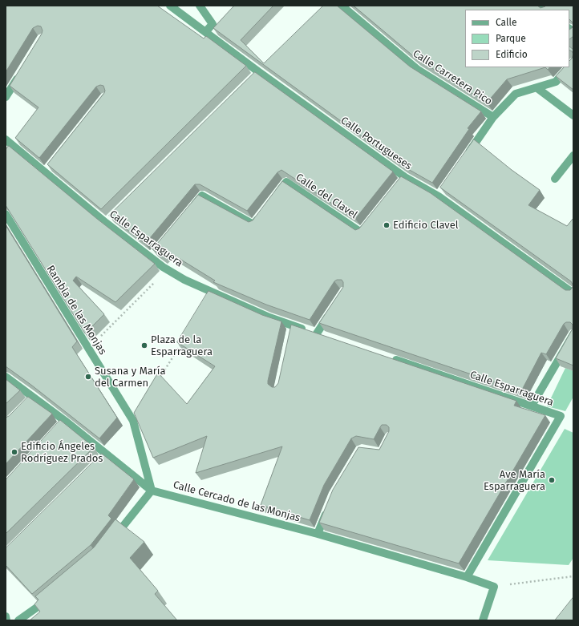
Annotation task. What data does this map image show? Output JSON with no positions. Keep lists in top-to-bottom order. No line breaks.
{"streets":{"street":["Calle Carretera Pico","Calle Portugueses","Calle del Clavel","Calle Esparraguera","Rambla de las Monjas","Calle Cercado de las Monjas"]},"crossings":[["Calle Esparraguera","Calle Cercado de las Monjas"],["Rambla de las Monjas","Calle Cercado de las Monjas"]],"places":["Edificio Clavel","Plaza de la Esparraguera","Susana y María del Carmen","Edificio Ángeles Rodríguez Prados","Ave María Esparraguera"],"legend":["Calle","Parque","Edificio"]}
